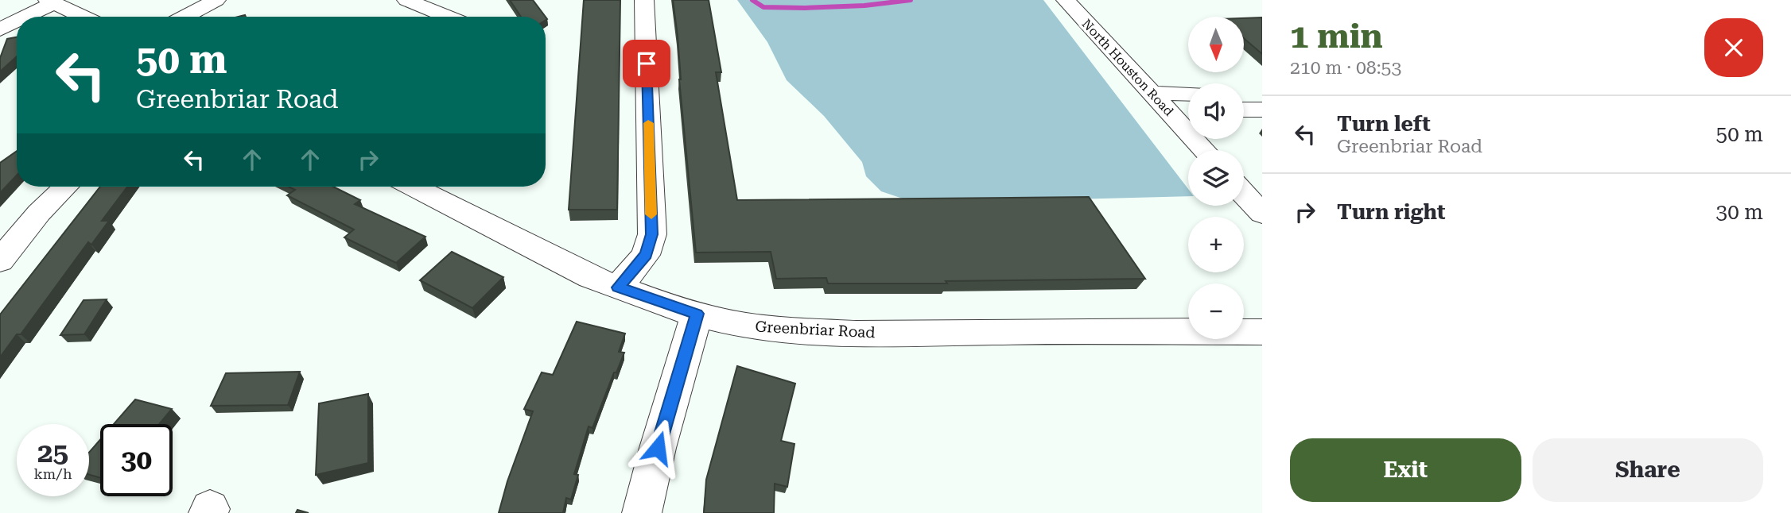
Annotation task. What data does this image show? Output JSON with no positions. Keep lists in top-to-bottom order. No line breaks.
{"streets":{"street":["North Houston Road","Greenbriar Road"]},"north":"bottom","page":{"heading":["1 min","210 m · 08:53"],"map_buttons":["+","−"],"turn":["50 m","Greenbriar Road"],"list":[{"name":"Turn left","note":"Greenbriar Road","value":"50 m"},{"name":"Turn right","value":"30 m"}],"speed":"25 km/h","limit":"30","buttons":["Exit","Share"]}}
